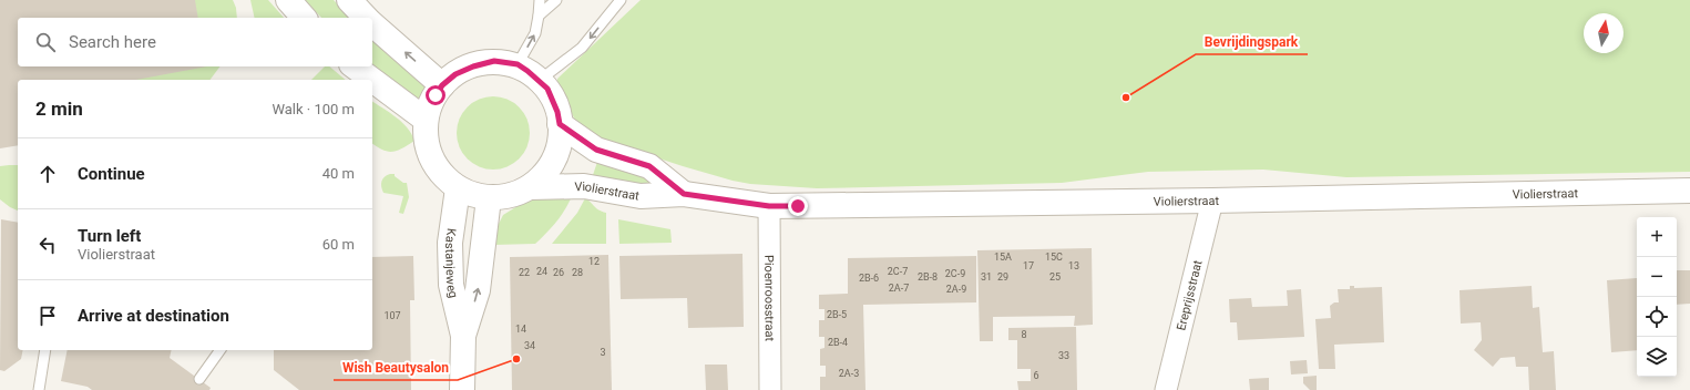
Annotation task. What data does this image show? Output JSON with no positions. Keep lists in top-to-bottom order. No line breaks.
{"streets":{"street":["Violierstraat","Kastanjeweg","Ereprijsstraat","Pioenroosstraat"]},"crossings":[["Violierstraat","Kastanjeweg"],["Violierstraat","Ereprijsstraat"],["Violierstraat","Pioenroosstraat"]],"places":["Bevrijdingspark","Wish Beautysalon"],"house_numbers":["15A","15C","12","17","13","24","2C-7","22","26","28","2C-9","2B-8","31","29","25","2B-6","2A-7","2A-9","2B-5","107","14","8","2B-4","34","3","33","2A-3","6"],"north":"top","page":{"search":"Search here","heading":["2 min","Walk · 100 m"],"list":[["Continue","40 m"],["Turn left","Violierstraat","60 m"],"Arrive at destination"],"map_buttons":["+","−"]}}
